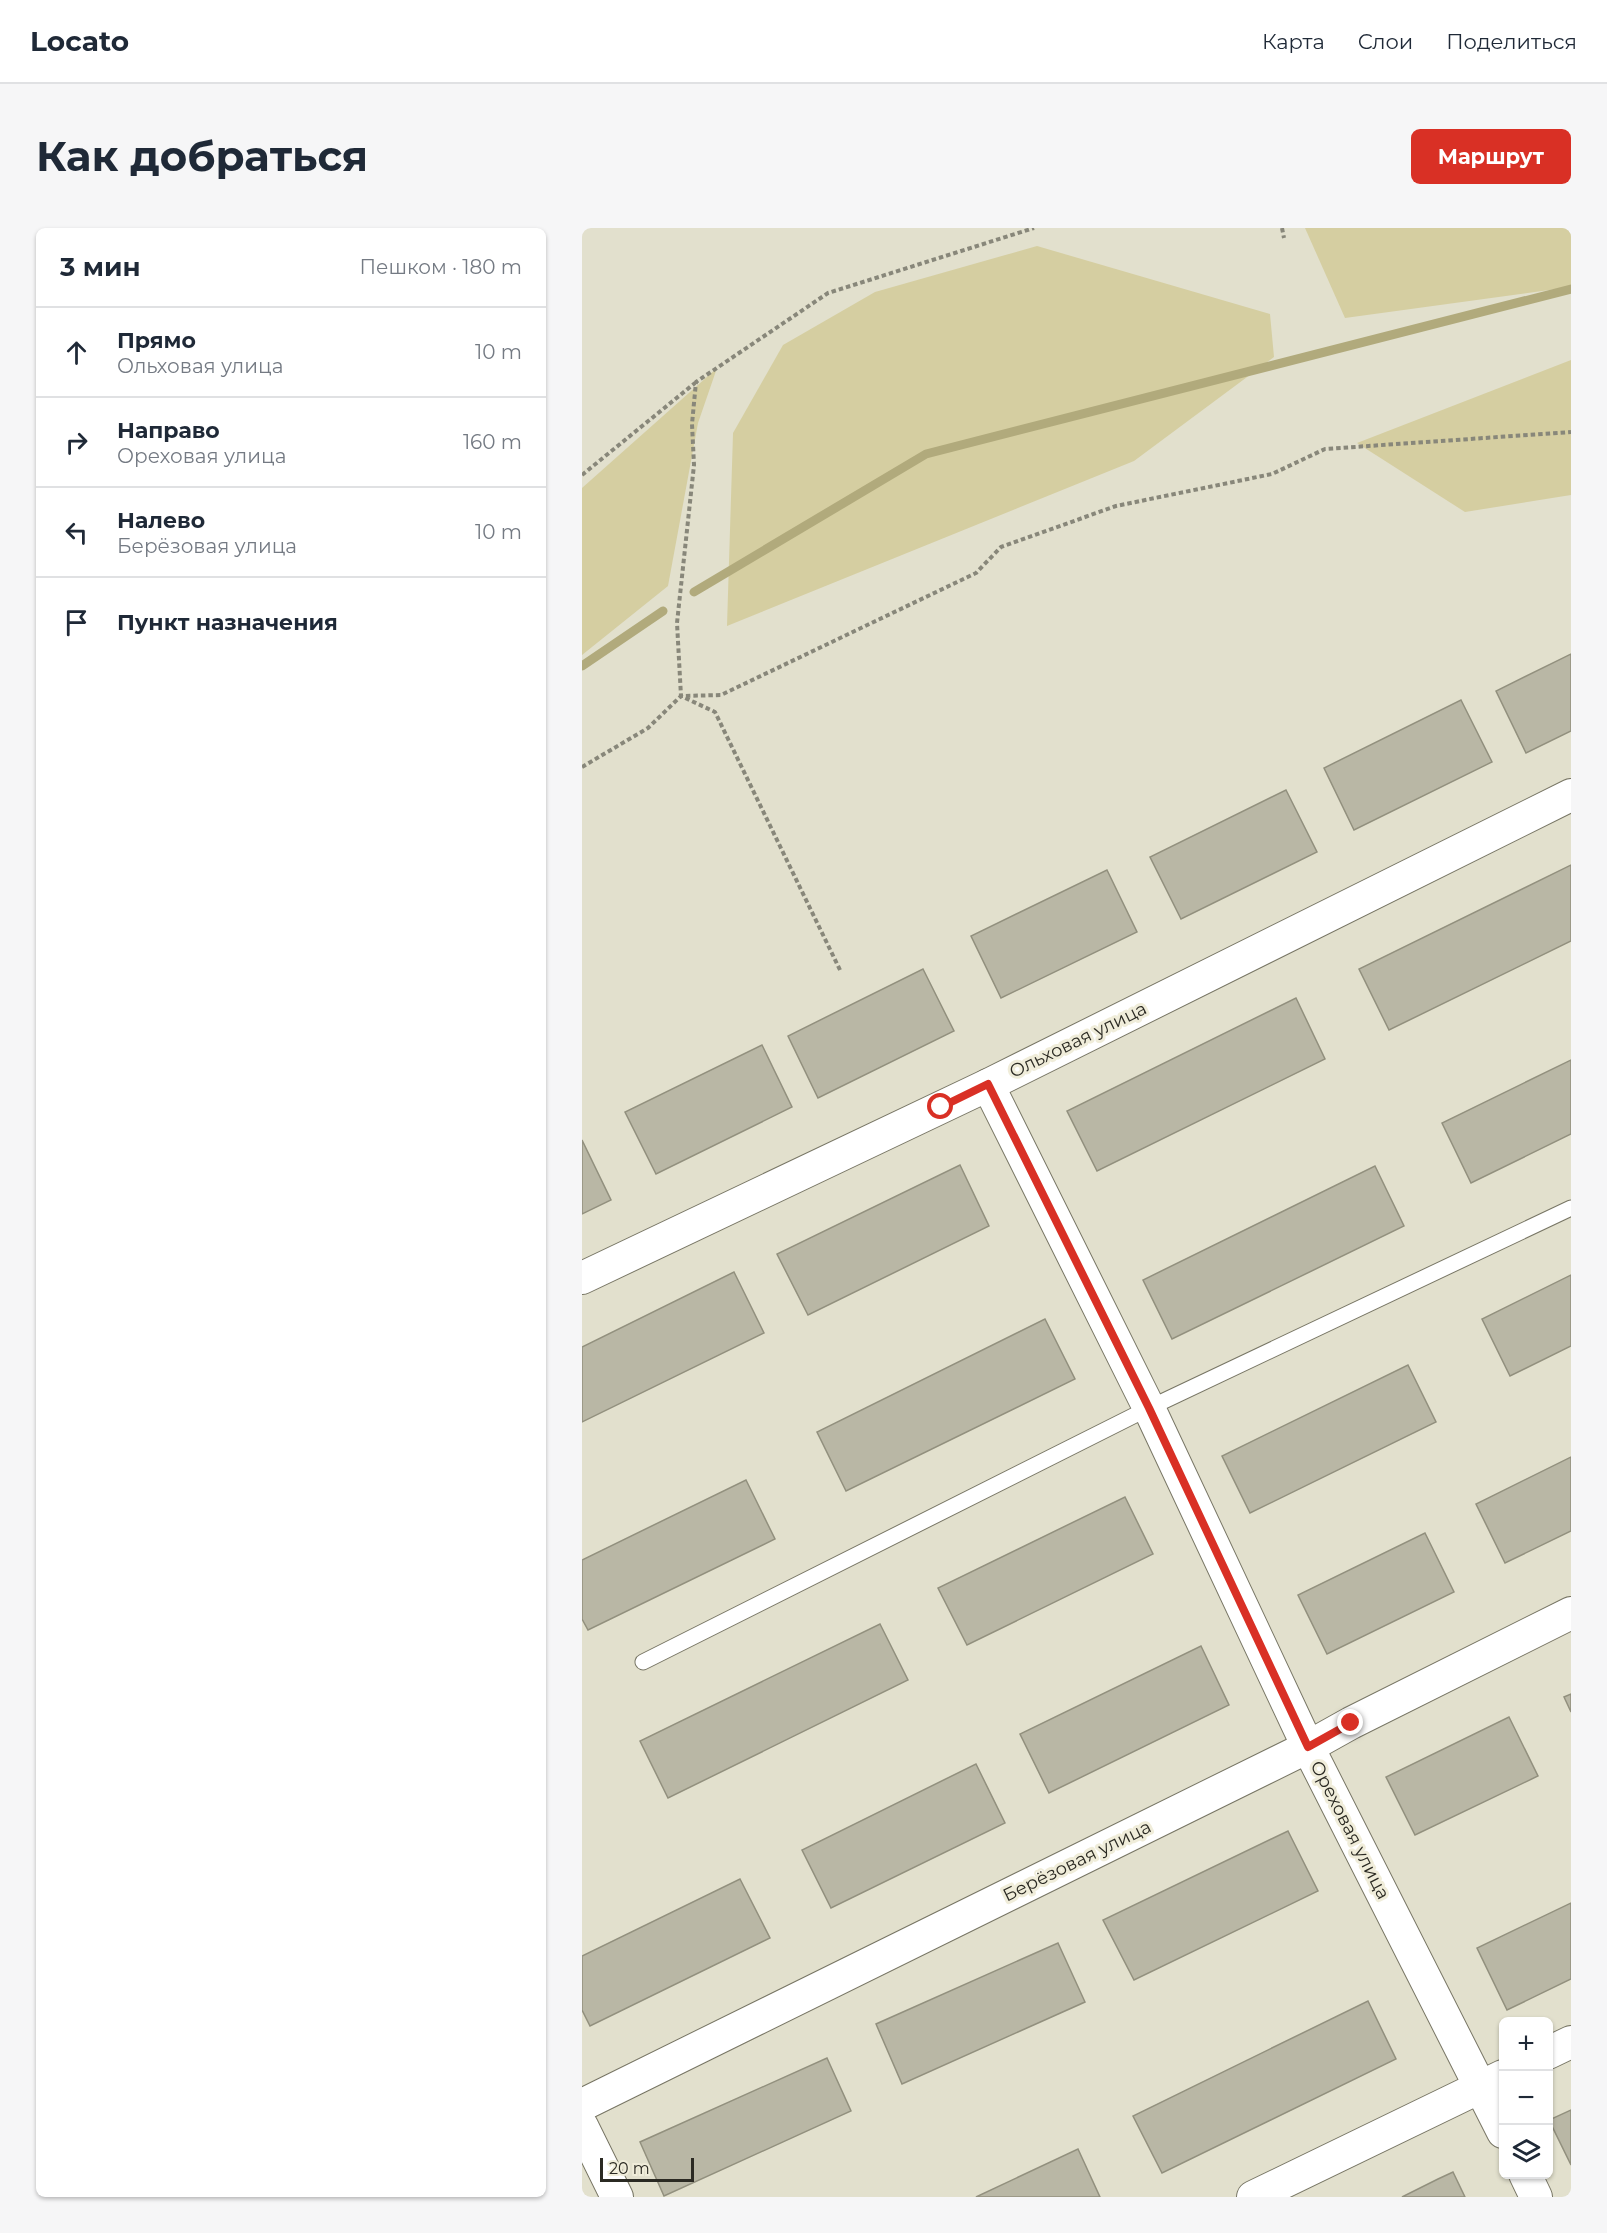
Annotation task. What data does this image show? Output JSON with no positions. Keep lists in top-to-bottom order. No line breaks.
{"streets":{"street":["Ольховая улица","Ореховая улица","Берёзовая улица"]},"crossings":[["Ольховая улица","Ореховая улица"],["Ореховая улица","Берёзовая улица"]],"scale_bar":"20 m","page":{"header":"Locato","nav":["Карта","Слои","Поделиться"],"buttons":"Маршрут","title":"Как добраться","heading":["3 мин","Пешком · 180 m"],"list":[["Прямо","Ольховая улица","10 m"],["Направо","Ореховая улица","160 m"],["Налево","Берёзовая улица","10 m"],"Пункт назначения"],"map_buttons":["+","−"],"scale":"20 m"}}
